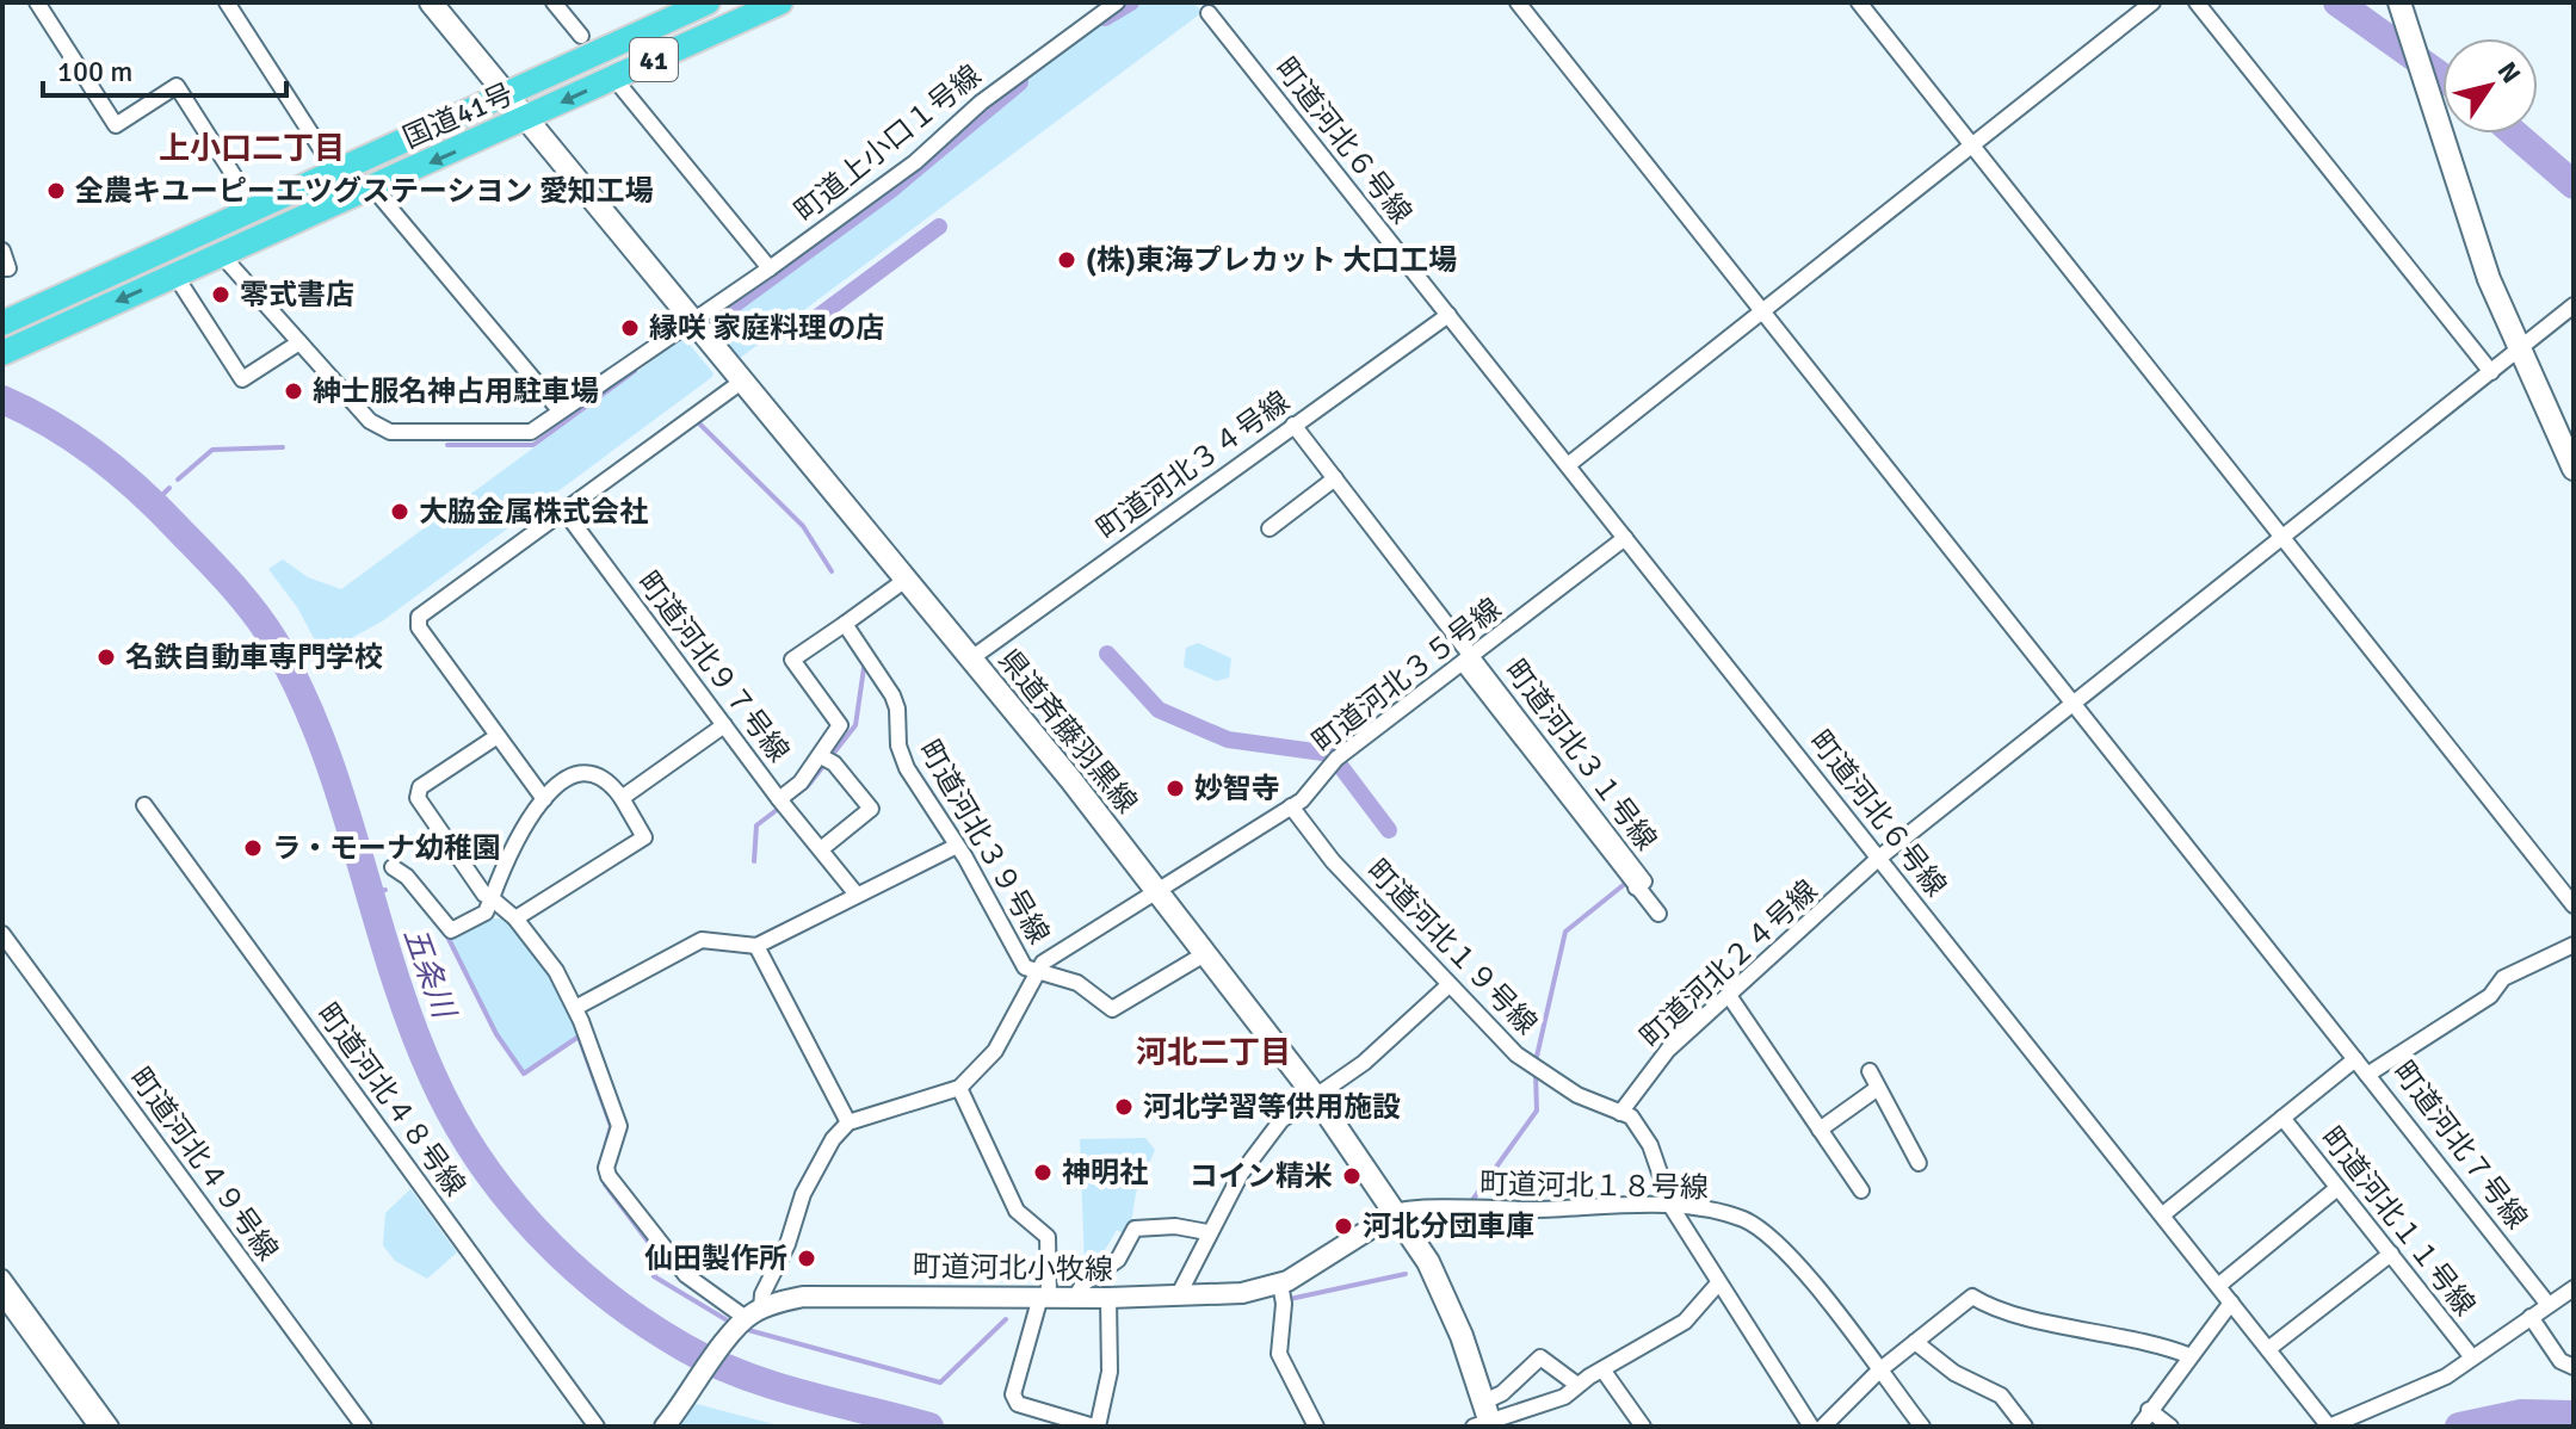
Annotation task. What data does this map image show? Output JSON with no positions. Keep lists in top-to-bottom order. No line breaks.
{"streets":{"highway":["41","国道41号"],"main road":["県道斉藤羽黒線"],"street":["町道河北６号線","町道上小口１号線","町道河北３４号線","町道河北９７号線","町道河北３５号線","町道河北３１号線","町道河北３９号線","町道河北１９号線","町道河北２４号線","町道河北４８号線","町道河北７号線","町道河北４９号線","町道河北１８号線","町道河北１１号線","町道河北小牧線"]},"crossings":[["国道41号","町道上小口１号線"],["国道41号","県道斉藤羽黒線"],["町道河北６号線","町道河北３４号線"],["町道河北６号線","町道河北３５号線"],["町道河北６号線","町道河北２４号線"],["町道河北６号線","町道河北７号線"],["町道河北６号線","町道河北１１号線"],["町道上小口１号線","県道斉藤羽黒線"],["町道河北３４号線","県道斉藤羽黒線"],["町道河北３４号線","町道河北３１号線"],["町道河北９７号線","町道河北３９号線"],["町道河北３５号線","県道斉藤羽黒線"],["町道河北３５号線","町道河北３１号線"],["町道河北３５号線","町道河北３９号線"],["町道河北３５号線","町道河北１９号線"],["県道斉藤羽黒線","町道河北３９号線"],["県道斉藤羽黒線","町道河北１８号線"],["県道斉藤羽黒線","町道河北小牧線"],["町道河北１９号線","町道河北２４号線"],["町道河北１９号線","町道河北１８号線"],["町道河北１８号線","町道河北小牧線"]],"districts":["上小口二丁目","河北二丁目"],"water":["五条川"],"places":["全農キユーピーエツグステーシヨン 愛知工場","(株)東海プレカット 大口工場","零式書店","縁咲 家庭料理の店","紳士服名神占用駐車場","大脇金属株式会社","名鉄自動車専門学校","妙智寺","ラ・モーナ幼稚園","河北学習等供用施設","神明社","コイン精米","河北分団車庫","仙田製作所"],"scale_bar":"100 m","north":"top right"}
